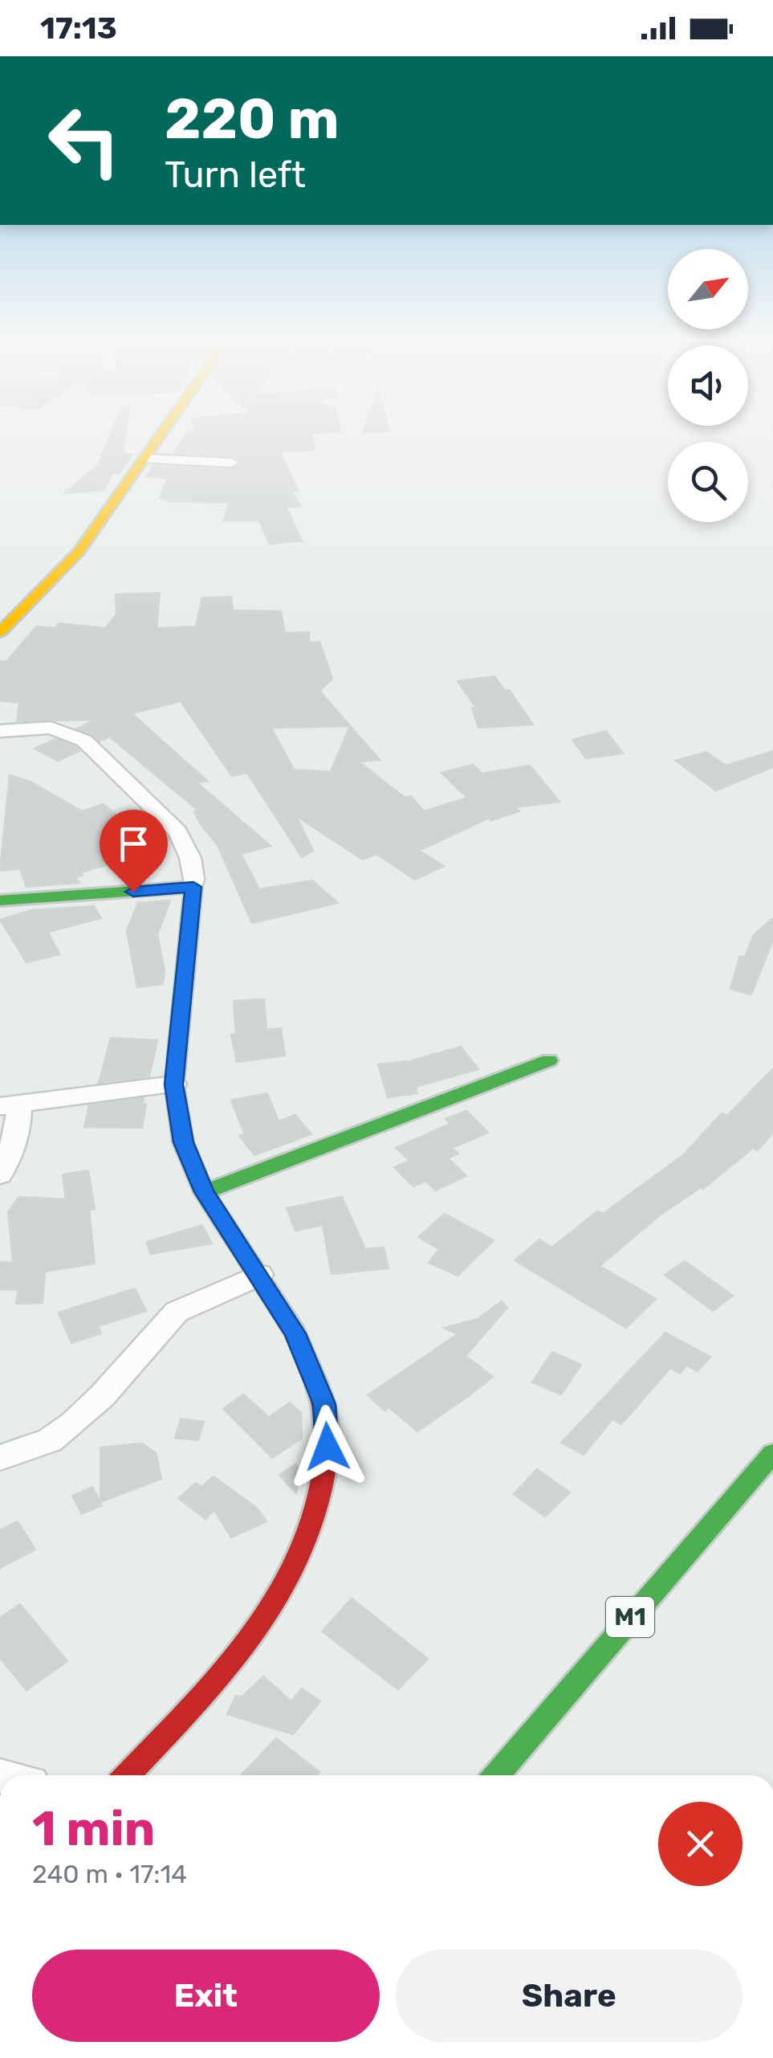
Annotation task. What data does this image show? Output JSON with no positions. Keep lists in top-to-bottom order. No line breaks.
{"streets":{"main road":["M1"]},"north":"top right","page":{"status":"17:13","turn":["220 m","Turn left"],"heading":["1 min","240 m · 17:14"],"buttons":["Exit","Share"]}}
